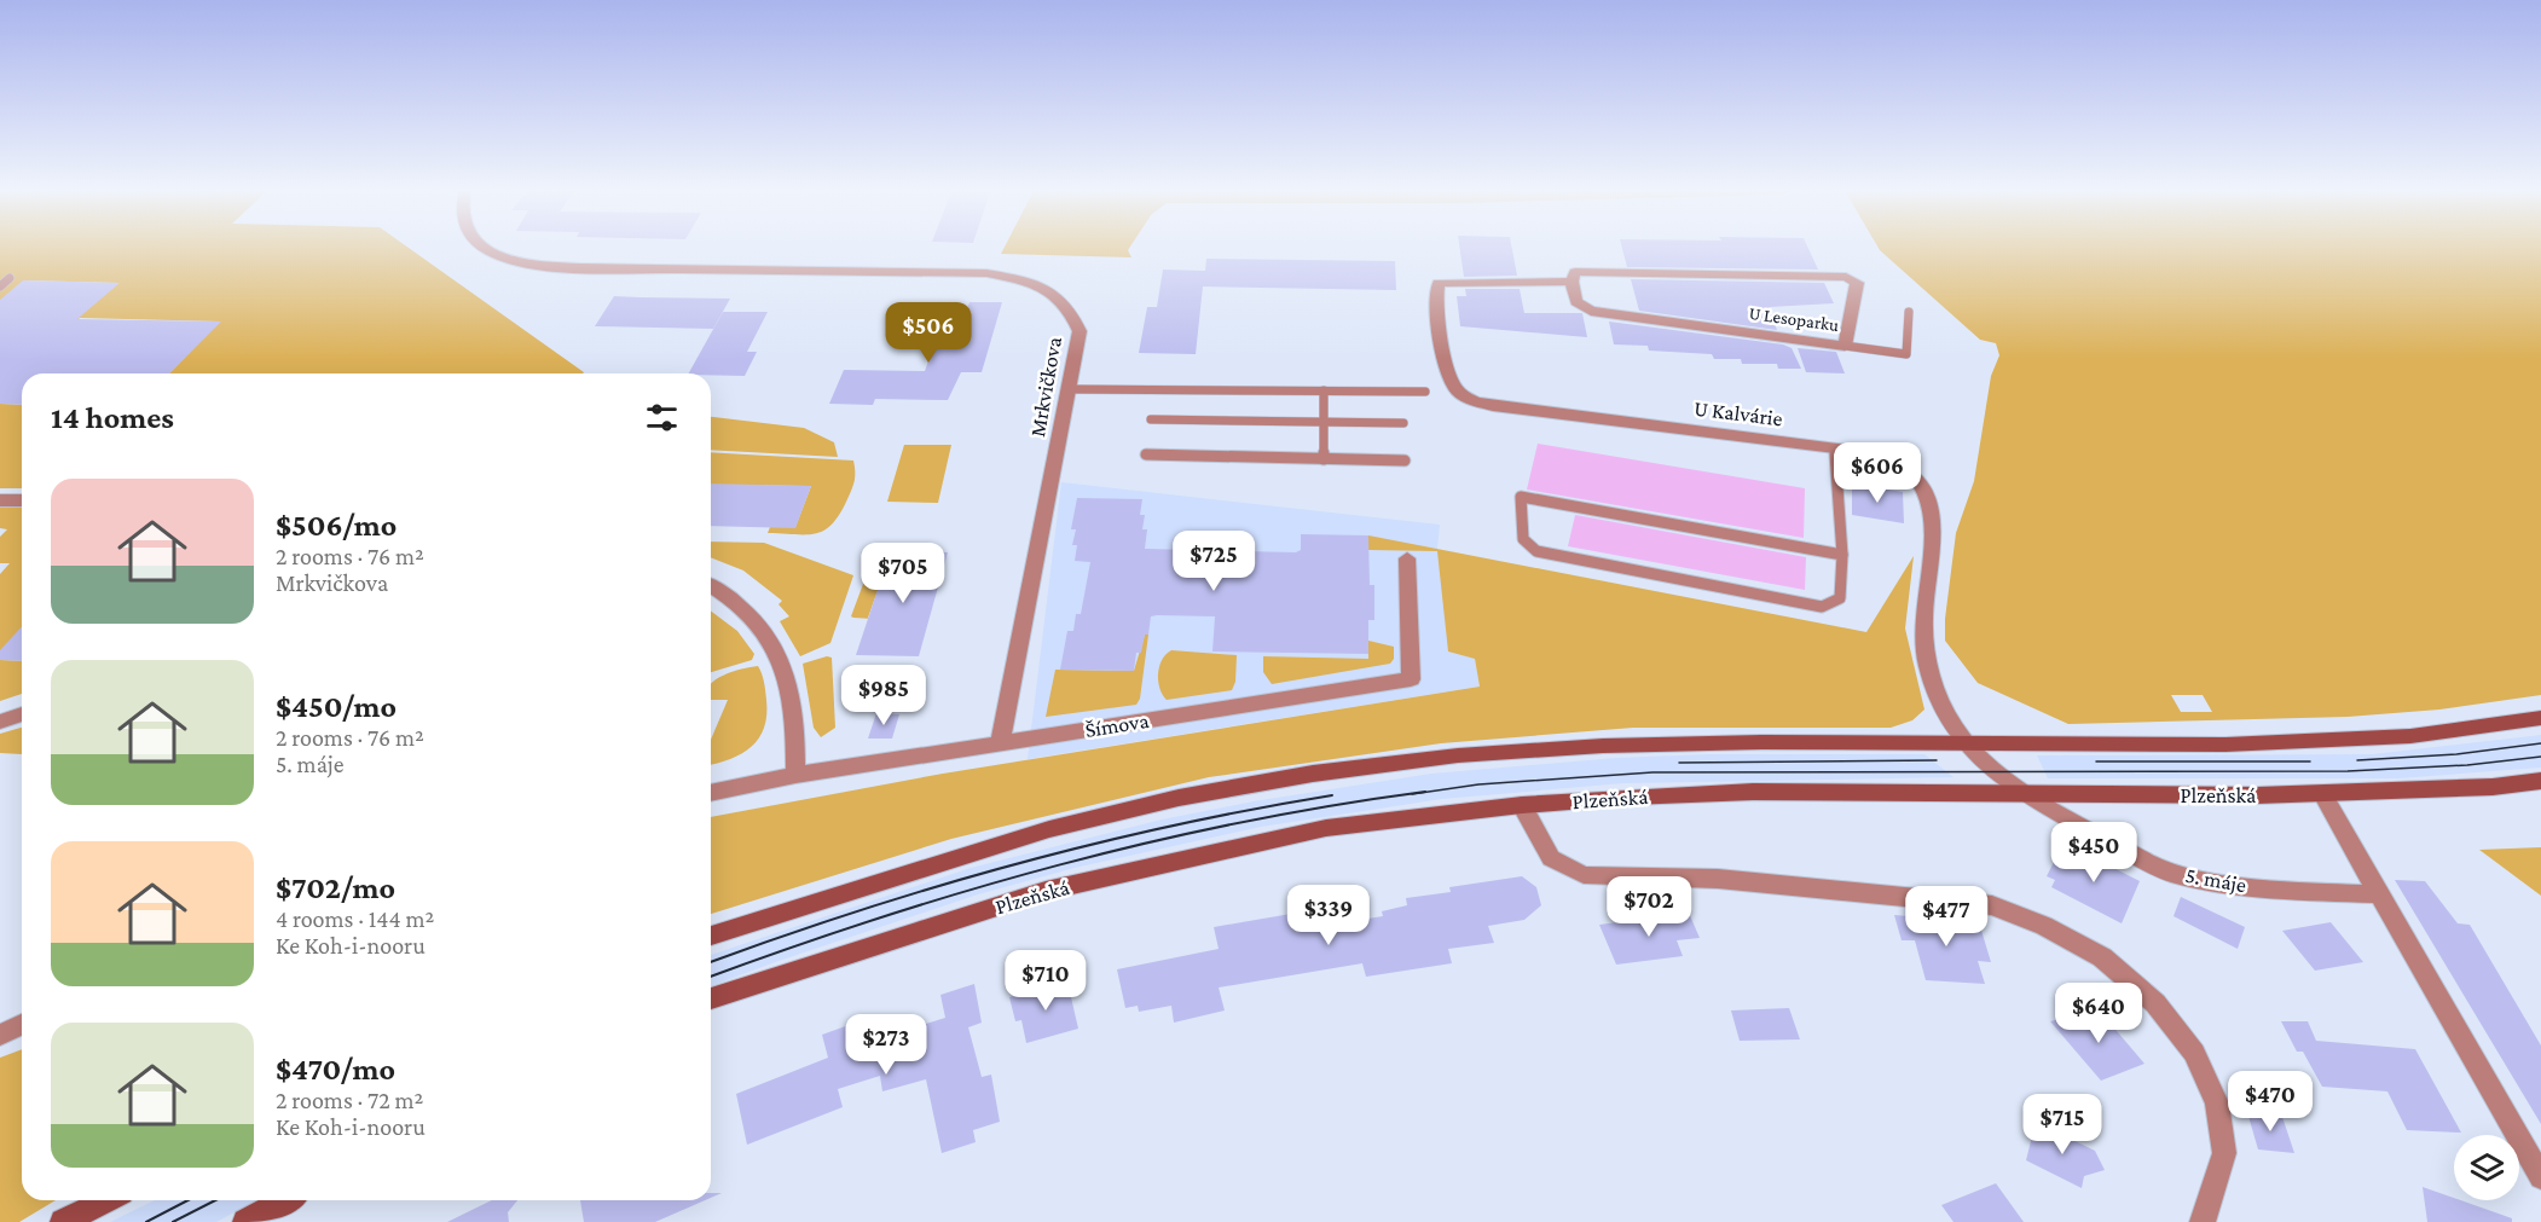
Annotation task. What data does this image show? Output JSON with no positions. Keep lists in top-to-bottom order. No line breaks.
{"streets":{"main road":["Plzeňská"],"street":["U Lesoparku","Mrkvičkova","U Kalvárie","Šímova","5. máje"]},"crossings":[["U Lesoparku","U Kalvárie"],["Mrkvičkova","Šímova"],["U Kalvárie","5. máje"],["Plzeňská","5. máje"]],"page":{"price":["$506","$606","$725","$705","$985","$450","$702","$339","$477","$710","$640","$273","$470","$715"],"heading":"14 homes","list":[{"name":"$506/mo","note":"2 rooms · 76 m² · Mrkvičkova"},{"name":"$450/mo","note":"2 rooms · 76 m² · 5. máje"},{"name":"$702/mo","note":"4 rooms · 144 m² · Ke Koh-i-nooru"},{"name":"$470/mo","note":"2 rooms · 72 m² · Ke Koh-i-nooru"}]}}
